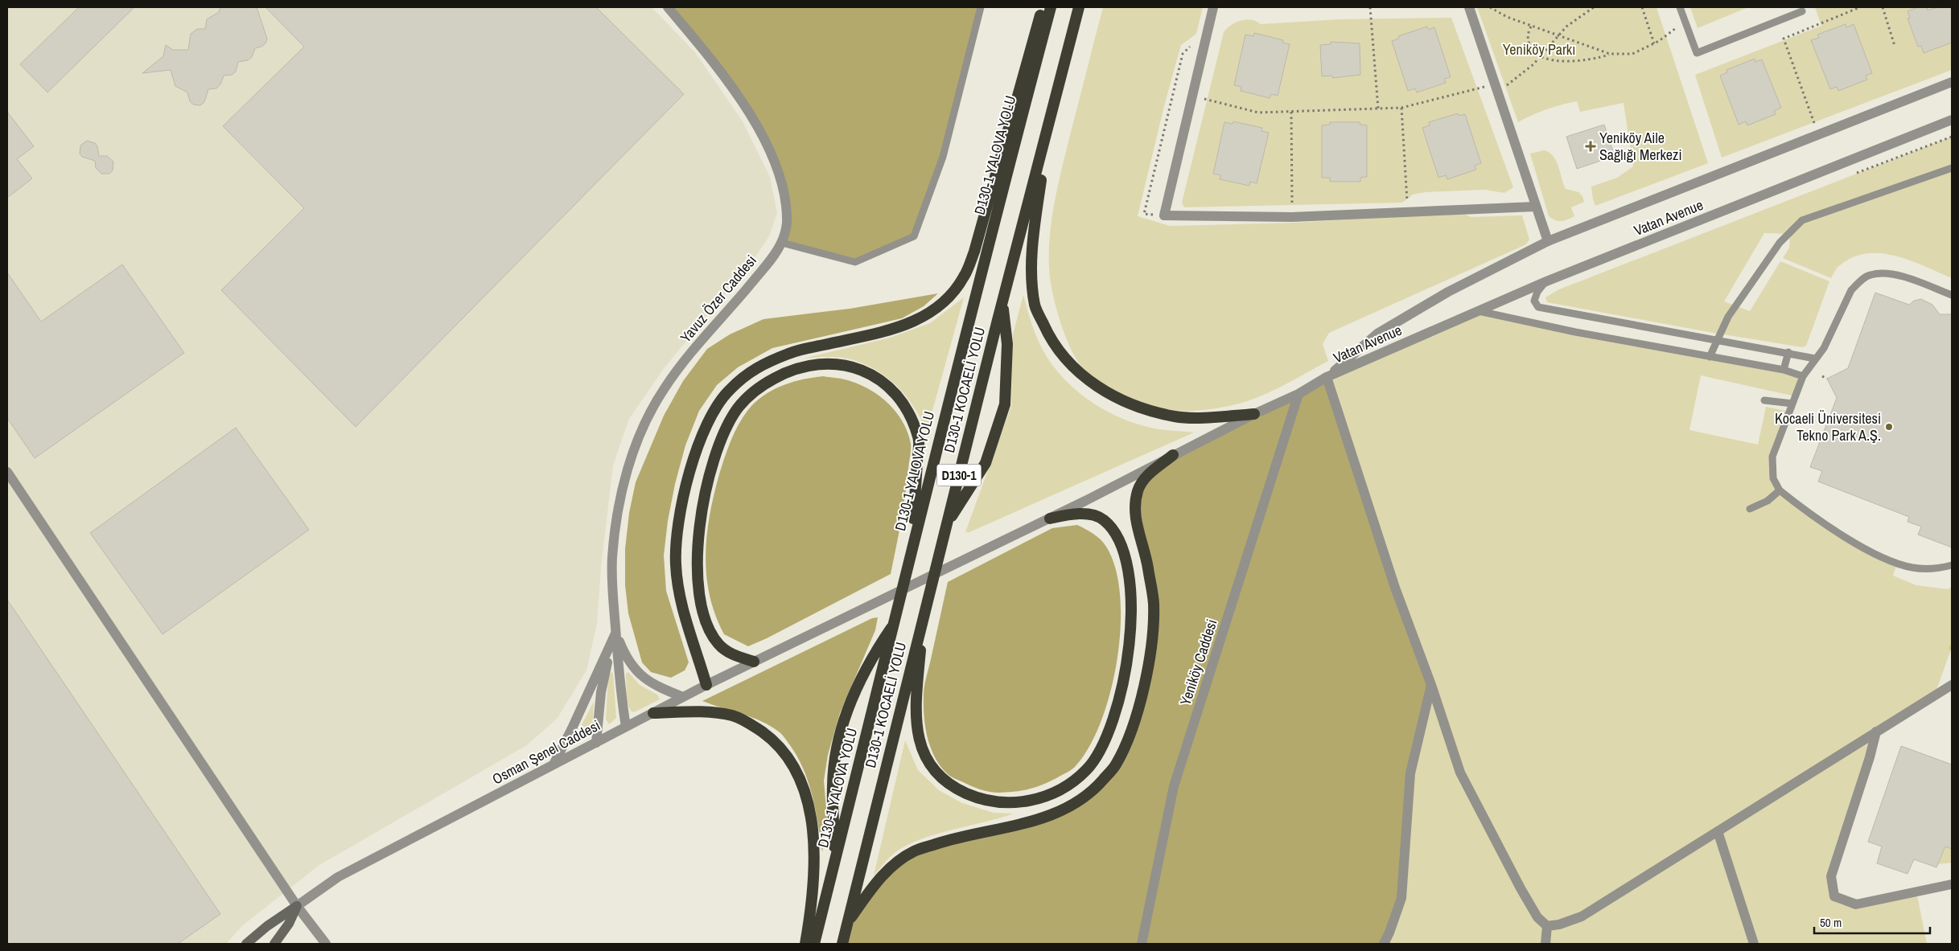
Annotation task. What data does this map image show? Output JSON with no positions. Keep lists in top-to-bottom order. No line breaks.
{"streets":{"highway":["D130-1 YALOVA YOLU","D130-1 KOCAELİ YOLU","D130-1"],"main road":["Osman Şenel Caddesi"],"street":["Vatan Avenue","Yavuz Özer Caddesi","Yeniköy Caddesi"]},"crossings":[["Vatan Avenue","Osman Şenel Caddesi"],["Yavuz Özer Caddesi","Osman Şenel Caddesi"],["Yeniköy Caddesi","Osman Şenel Caddesi"]],"parks":["Yeniköy Parkı"],"places":{"health":["Yeniköy Aile Sağlığı Merkezi"],"other":["Kocaeli Üniversitesi Tekno Park A.Ş."]},"scale_bar":"50 m"}
